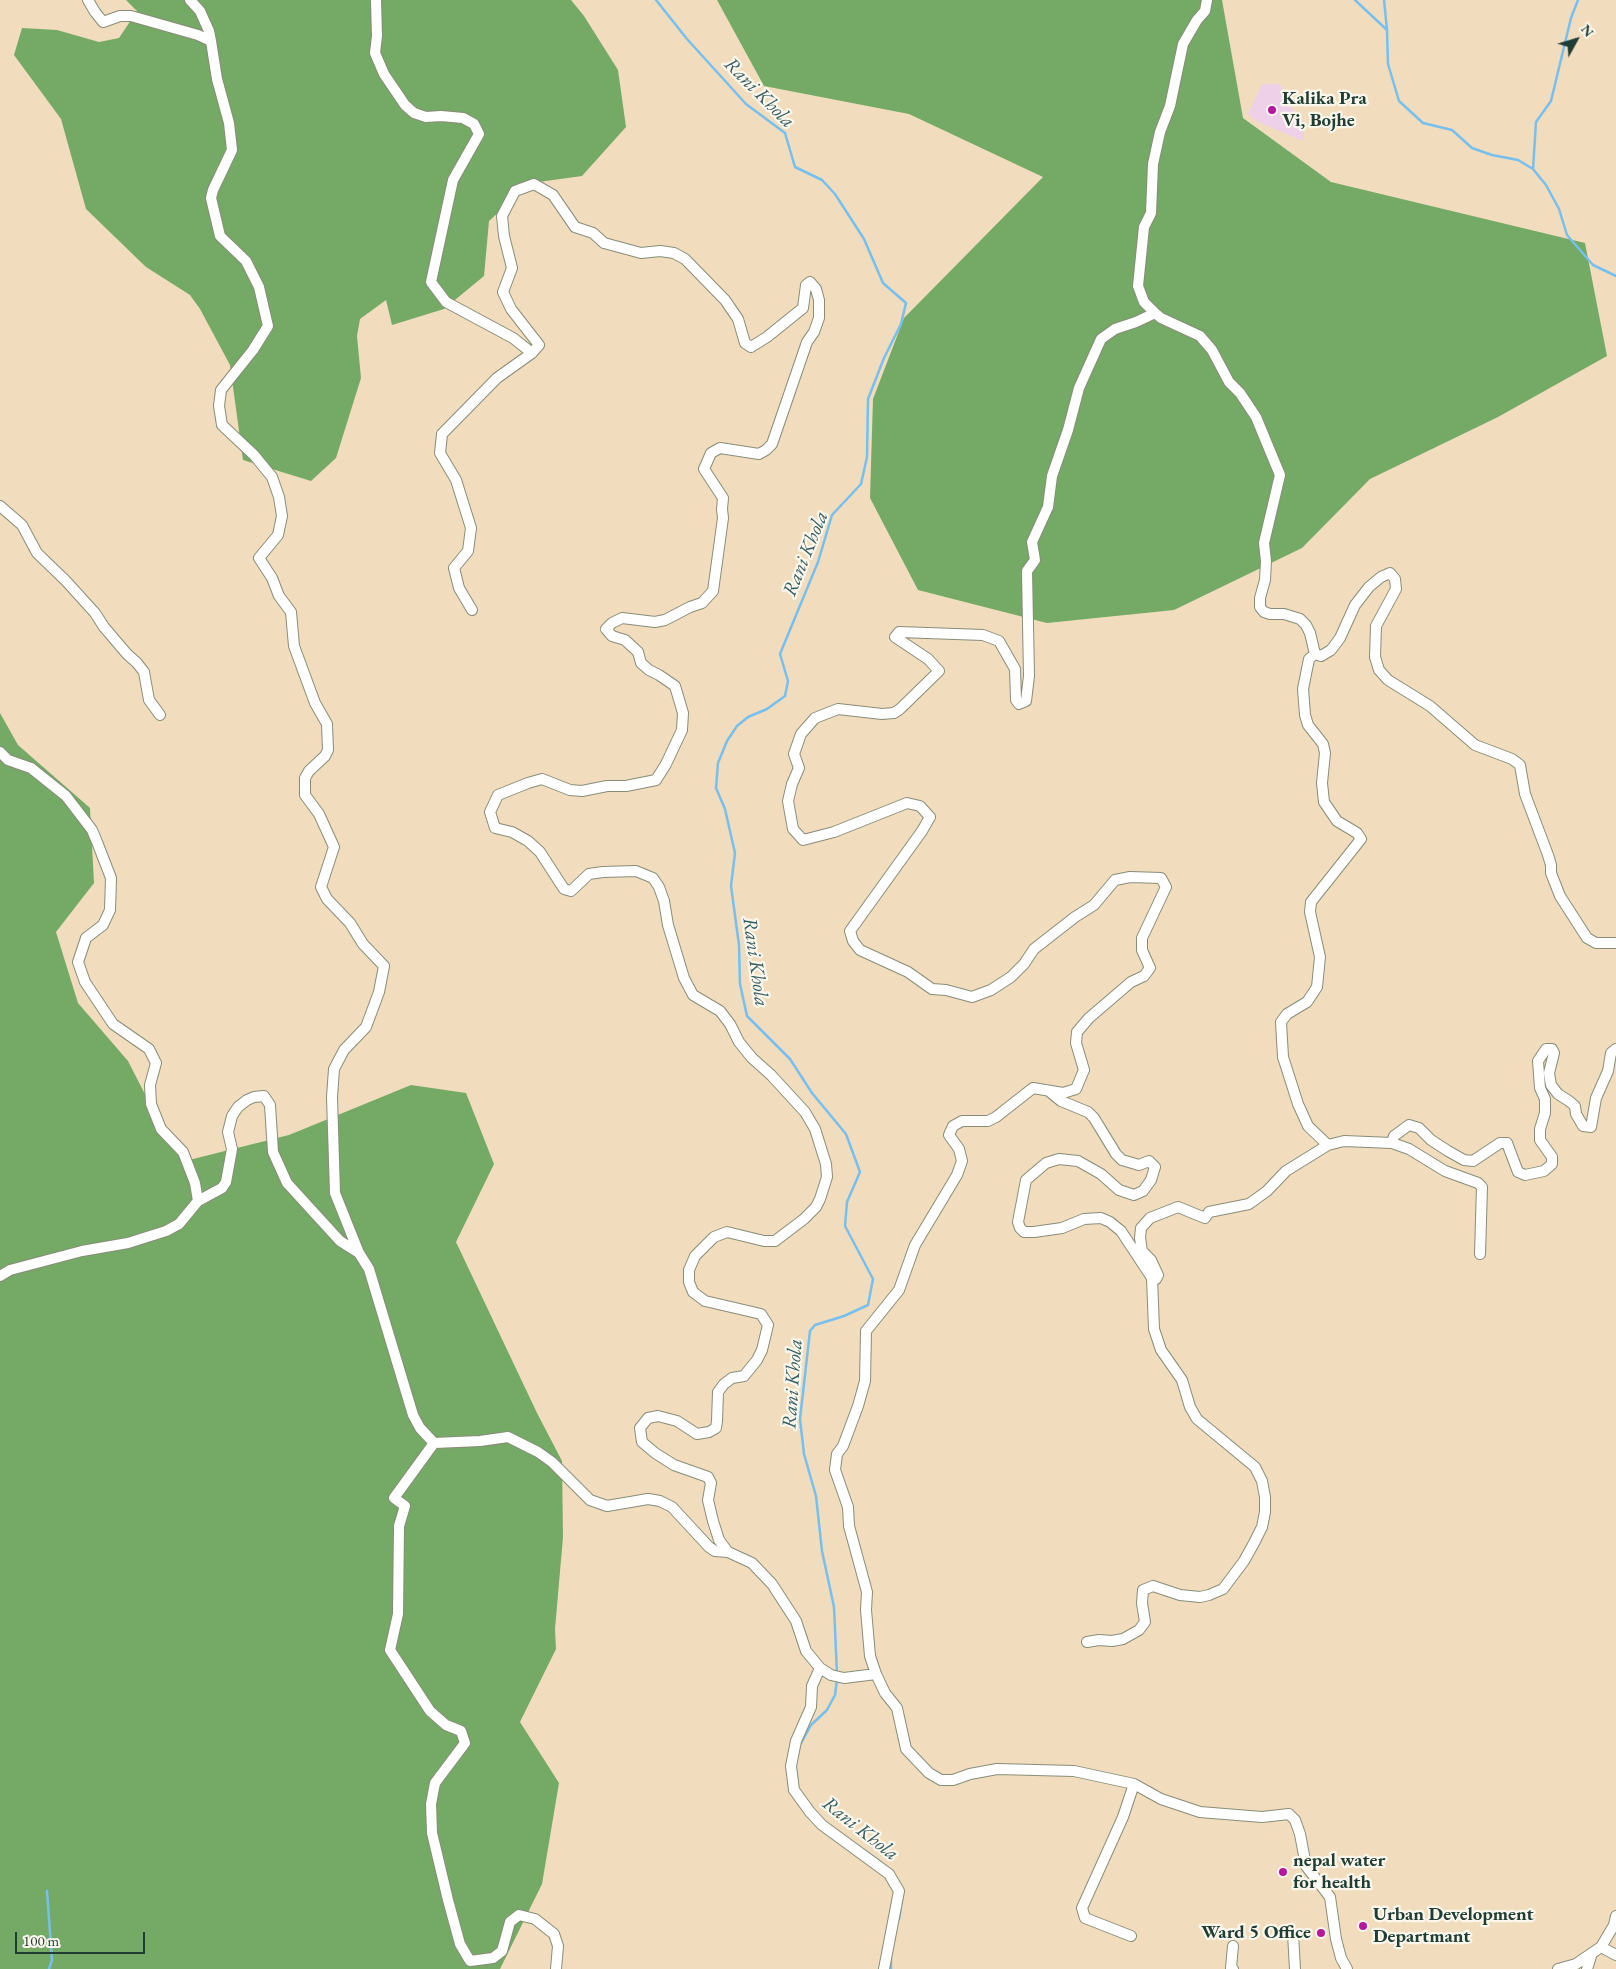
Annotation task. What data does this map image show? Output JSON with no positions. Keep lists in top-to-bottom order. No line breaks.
{"water":["Rani Khola"],"places":["Kalika Pra Vi, Bojhe","nepal water for health","Urban Development Departmant","Ward 5 Office"],"scale_bar":"100 m","north":"top right"}
